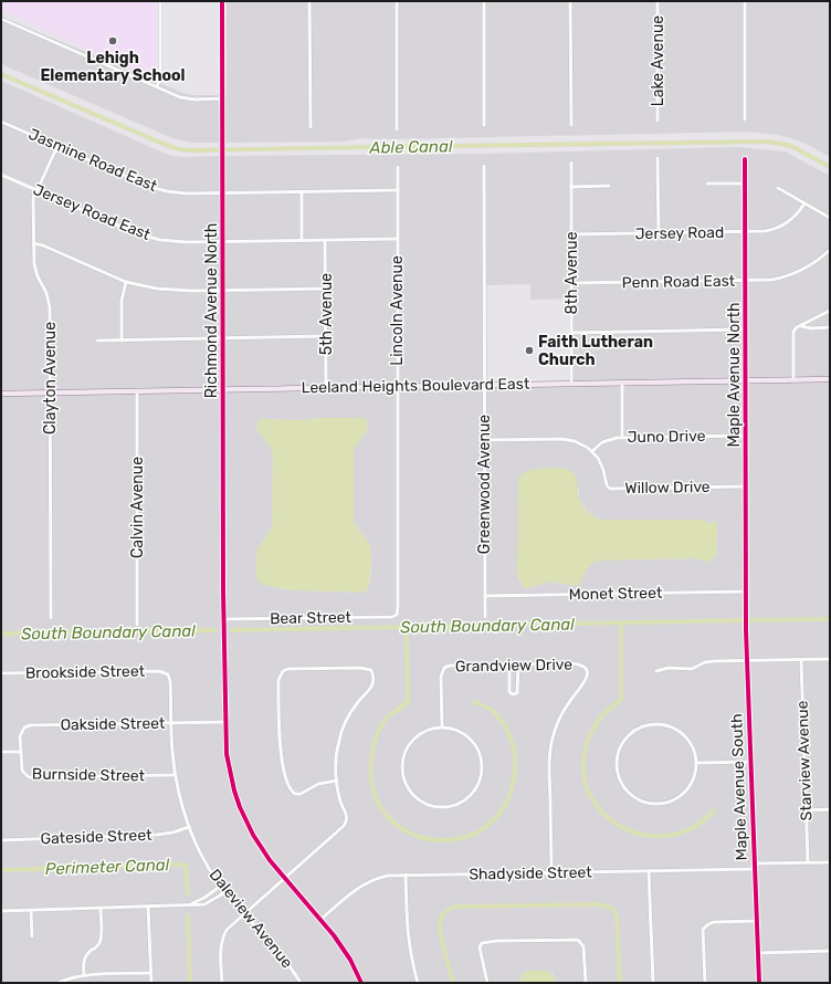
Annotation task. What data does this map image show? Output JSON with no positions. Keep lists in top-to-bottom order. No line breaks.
{"streets":{"street":["Lake Avenue","Jasmine Road East","Jersey Road East","Jersey Road","8th Avenue","Penn Road East","Richmond Avenue North","Lincoln Avenue","5th Avenue","Maple Avenue North","Clayton Avenue","Leeland Heights Boulevard East","Juno Drive","Greenwood Avenue","Willow Drive","Calvin Avenue","Monet Street","Bear Street","Grandview Drive","Brookside Street","Oakside Street","Starview Avenue","Burnside Street","Maple Avenue South","Gateside Street","Shadyside Street","Daleview Avenue"]},"crossings":[["Jasmine Road East","Richmond Avenue North"],["Jasmine Road East","Lincoln Avenue"],["Jasmine Road East","Clayton Avenue"],["Jersey Road East","Richmond Avenue North"],["Jersey Road East","Lincoln Avenue"],["Jersey Road East","5th Avenue"],["Jersey Road East","Clayton Avenue"],["Jersey Road","8th Avenue"],["Jersey Road","Maple Avenue North"],["8th Avenue","Penn Road East"],["8th Avenue","Leeland Heights Boulevard East"],["Penn Road East","Maple Avenue North"],["Richmond Avenue North","Leeland Heights Boulevard East"],["Richmond Avenue North","Bear Street"],["Richmond Avenue North","Oakside Street"],["Richmond Avenue North","Shadyside Street"],["Lincoln Avenue","Leeland Heights Boulevard East"],["Lincoln Avenue","Bear Street"],["5th Avenue","Leeland Heights Boulevard East"],["Maple Avenue North","Leeland Heights Boulevard East"],["Maple Avenue North","Juno Drive"],["Maple Avenue North","Willow Drive"],["Maple Avenue North","Monet Street"],["Maple Avenue North","Maple Avenue South"],["Clayton Avenue","Leeland Heights Boulevard East"],["Leeland Heights Boulevard East","Greenwood Avenue"],["Leeland Heights Boulevard East","Calvin Avenue"],["Juno Drive","Willow Drive"],["Greenwood Avenue","Monet Street"],["Monet Street","Maple Avenue South"],["Grandview Drive","Shadyside Street"],["Brookside Street","Daleview Avenue"],["Oakside Street","Burnside Street"],["Oakside Street","Daleview Avenue"],["Burnside Street","Daleview Avenue"],["Maple Avenue South","Shadyside Street"],["Gateside Street","Daleview Avenue"]],"water":["Able Canal","South Boundary Canal","Perimeter Canal"],"places":["Lehigh Elementary School","Faith Lutheran Church"]}
